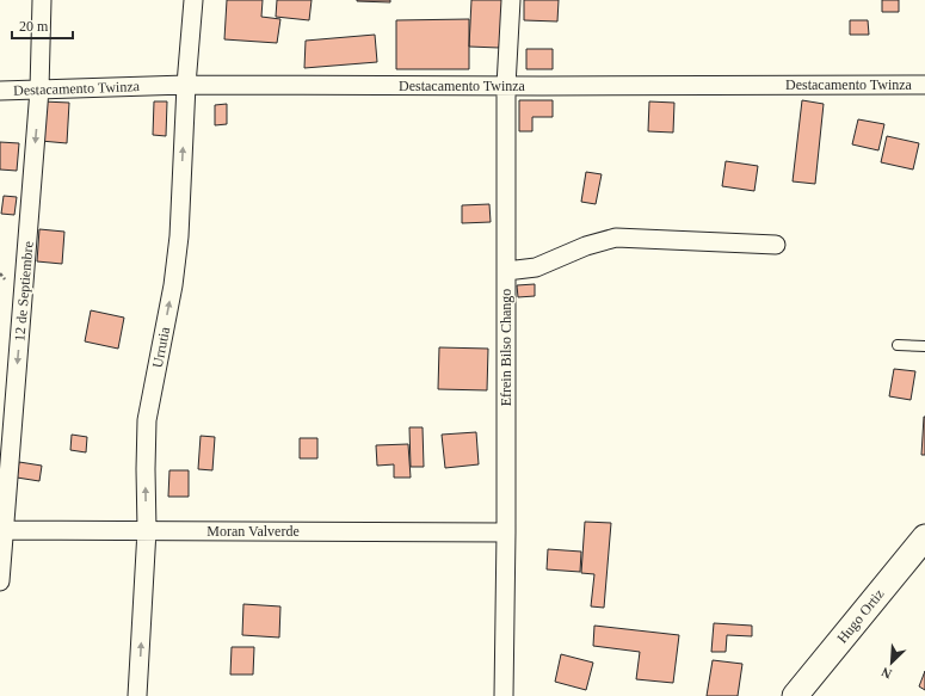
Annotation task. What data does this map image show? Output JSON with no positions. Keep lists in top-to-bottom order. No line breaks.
{"streets":{"street":["Destacamento Twinza","12 de Septiembre","Urrutia","Efrein Bilso Chango","Moran Valverde","Hugo Ortiz"]},"crossings":[["Destacamento Twinza","12 de Septiembre"],["Destacamento Twinza","Urrutia"],["Destacamento Twinza","Efrein Bilso Chango"],["12 de Septiembre","Moran Valverde"],["Urrutia","Moran Valverde"],["Efrein Bilso Chango","Moran Valverde"]],"one_way":["12 de Septiembre","Urrutia"],"scale_bar":"20 m","north":"bottom left"}
